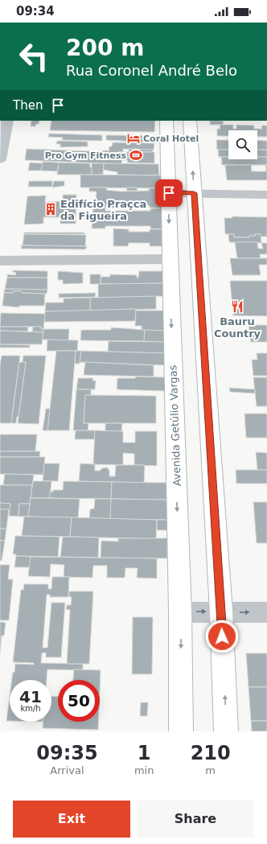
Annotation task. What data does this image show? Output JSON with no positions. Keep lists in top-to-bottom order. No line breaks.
{"streets":{"main road":["Avenida Getúlio Vargas"]},"places":{"hotel":["Coral Hotel"],"sports":["Pro Gym Fitness"],"building":["Edifício Praçca da Figueira"],"restaurant":["Bauru Country"]},"page":{"status":"09:34","turn":["200 m","Rua Coronel André Belo"],"then":"Then","speed":"41 km/h","limit":"50","eta":["09:35","Arrival","1","min","210","m"],"buttons":["Exit","Share"]}}
